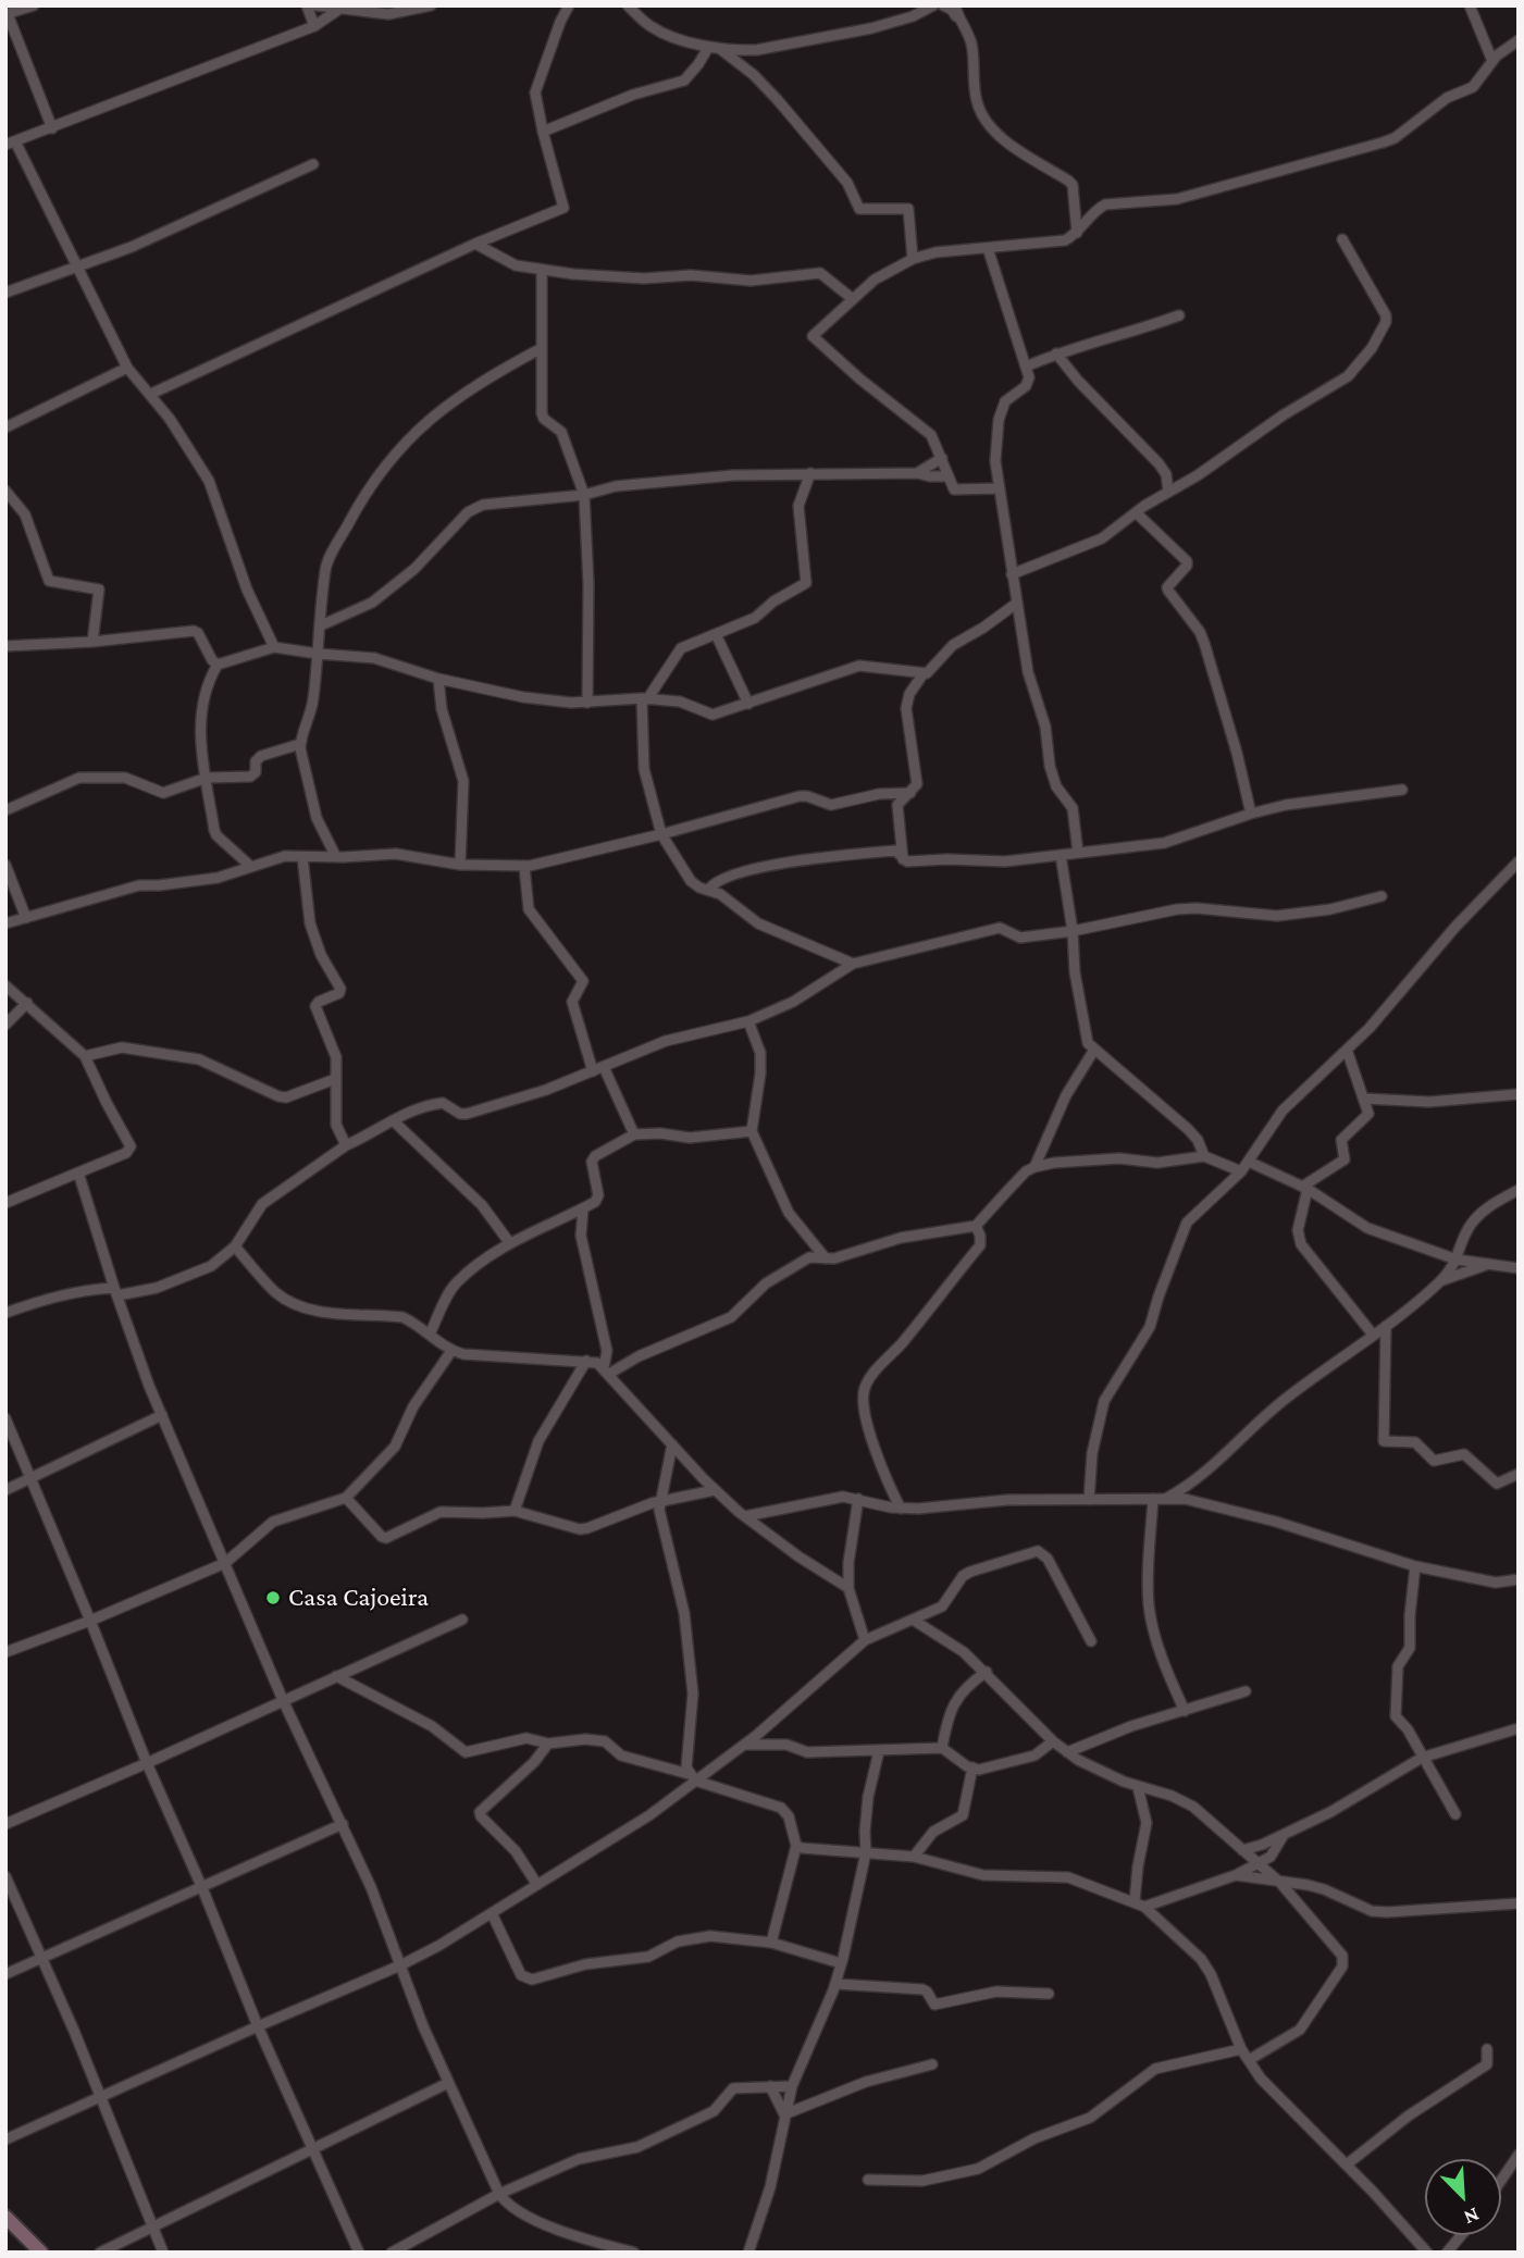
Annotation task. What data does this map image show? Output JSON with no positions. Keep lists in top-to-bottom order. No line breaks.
{"places":["Casa Cajoeira"],"north":"bottom right"}
